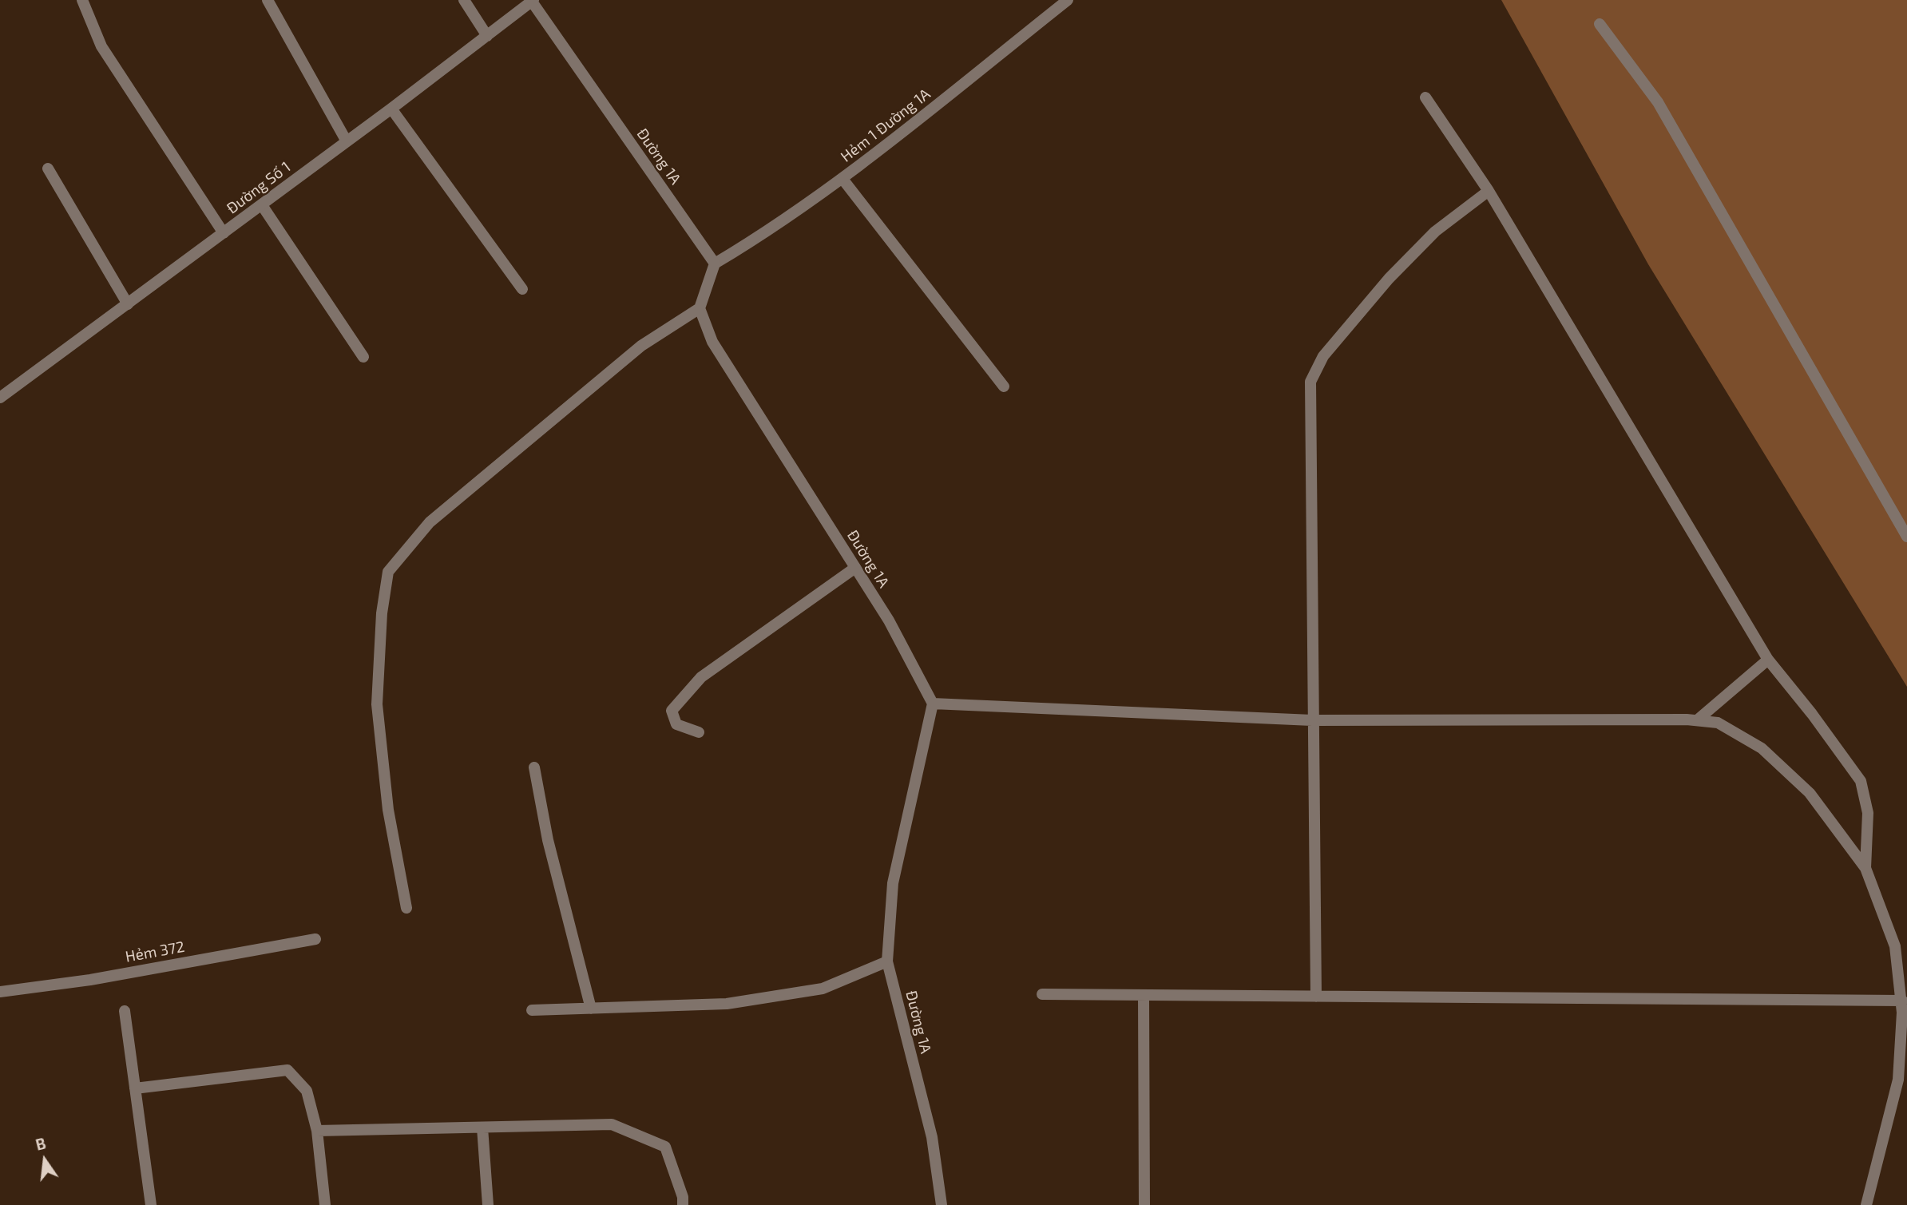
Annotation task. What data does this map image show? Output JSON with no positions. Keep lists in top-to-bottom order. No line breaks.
{"streets":{"street":["Hẻm 1 Đường 1A","Đường 1A","Đường Số 1","Hẻm 372"]},"crossings":[["Hẻm 1 Đường 1A","Đường 1A"],["Đường 1A","Đường Số 1"]],"north":"top"}
